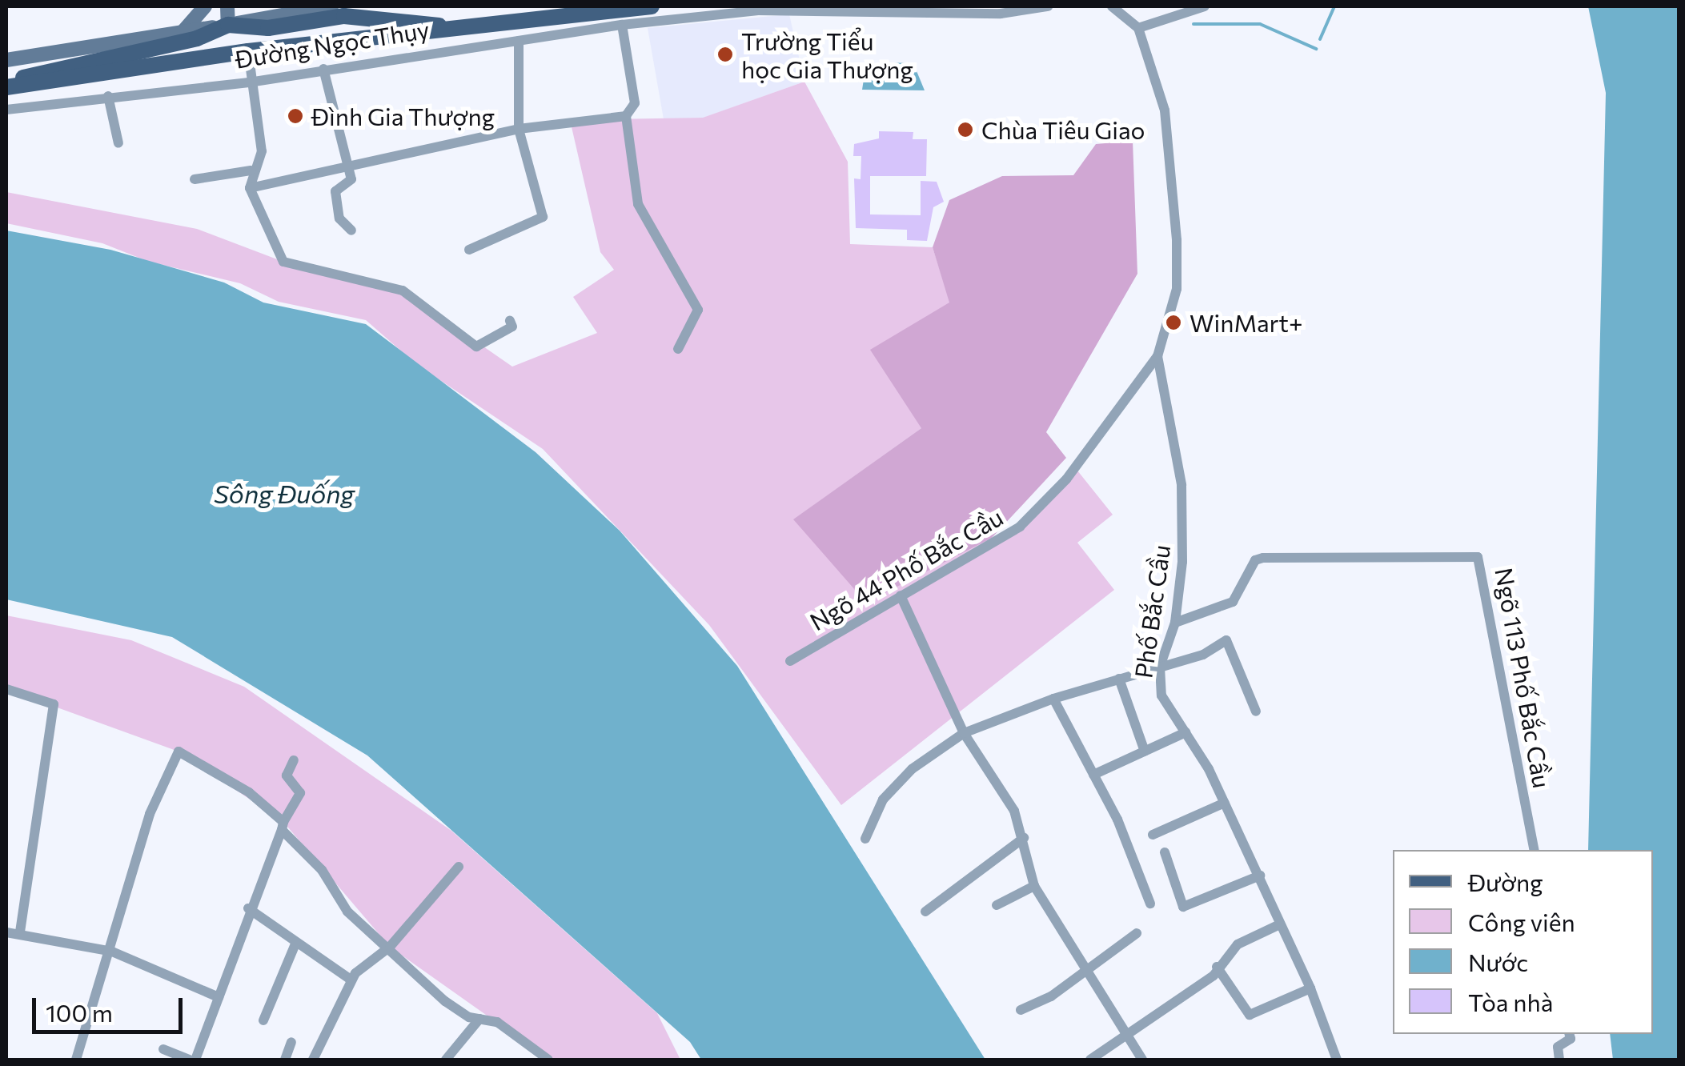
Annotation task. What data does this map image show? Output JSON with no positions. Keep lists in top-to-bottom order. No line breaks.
{"streets":{"main road":["Đường Ngọc Thụy"],"street":["Ngõ 44 Phố Bắc Cầu","Phố Bắc Cầu","Ngõ 113 Phố Bắc Cầu"]},"crossings":[["Ngõ 44 Phố Bắc Cầu","Phố Bắc Cầu"],["Phố Bắc Cầu","Ngõ 113 Phố Bắc Cầu"]],"water":["Sông Đuống"],"places":["Trường Tiểu học Gia Thượng","Đình Gia Thượng","Chùa Tiêu Giao","WinMart+"],"legend":["Đường","Công viên","Nước","Tòa nhà"],"scale_bar":"100 m"}
